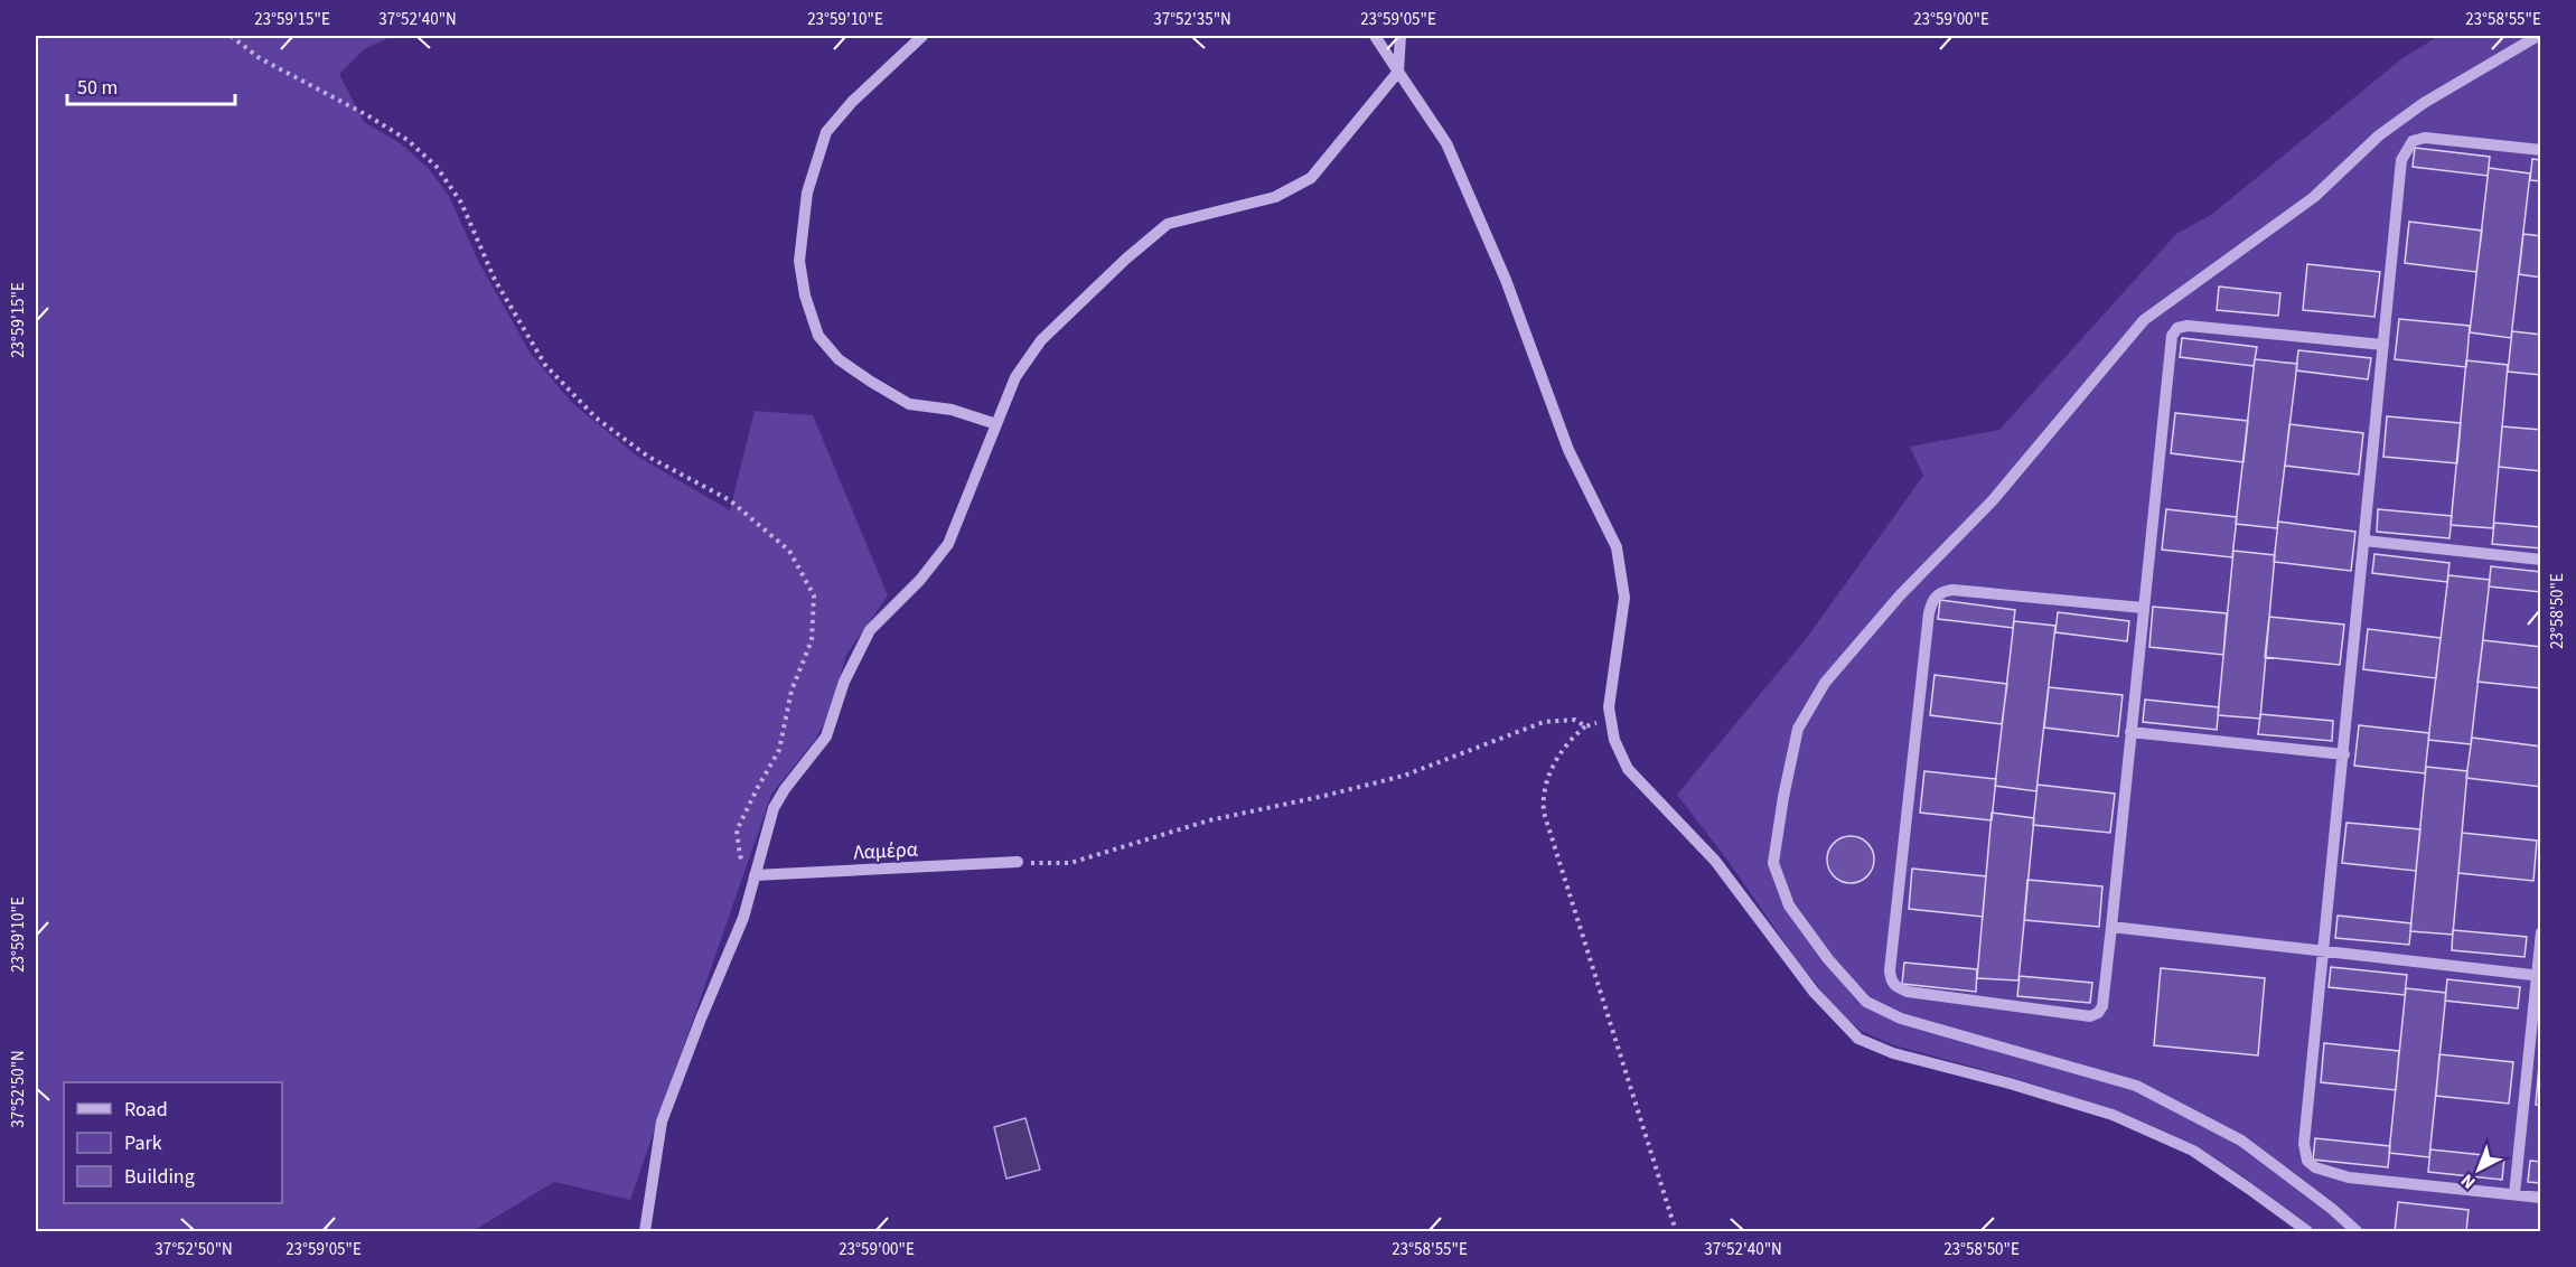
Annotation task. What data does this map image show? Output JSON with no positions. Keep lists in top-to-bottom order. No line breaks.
{"streets":{"street":["Λαμέρα"]},"legend":["Road","Park","Building"],"scale_bar":"50 m","north":"bottom left","coordinates":["23°59'15\"E","37°52'40\"N","23°59'10\"E","37°52'35\"N","23°59'05\"E","23°59'00\"E","23°58'55\"E","23°58'50\"E","37°52'50\"N"]}
